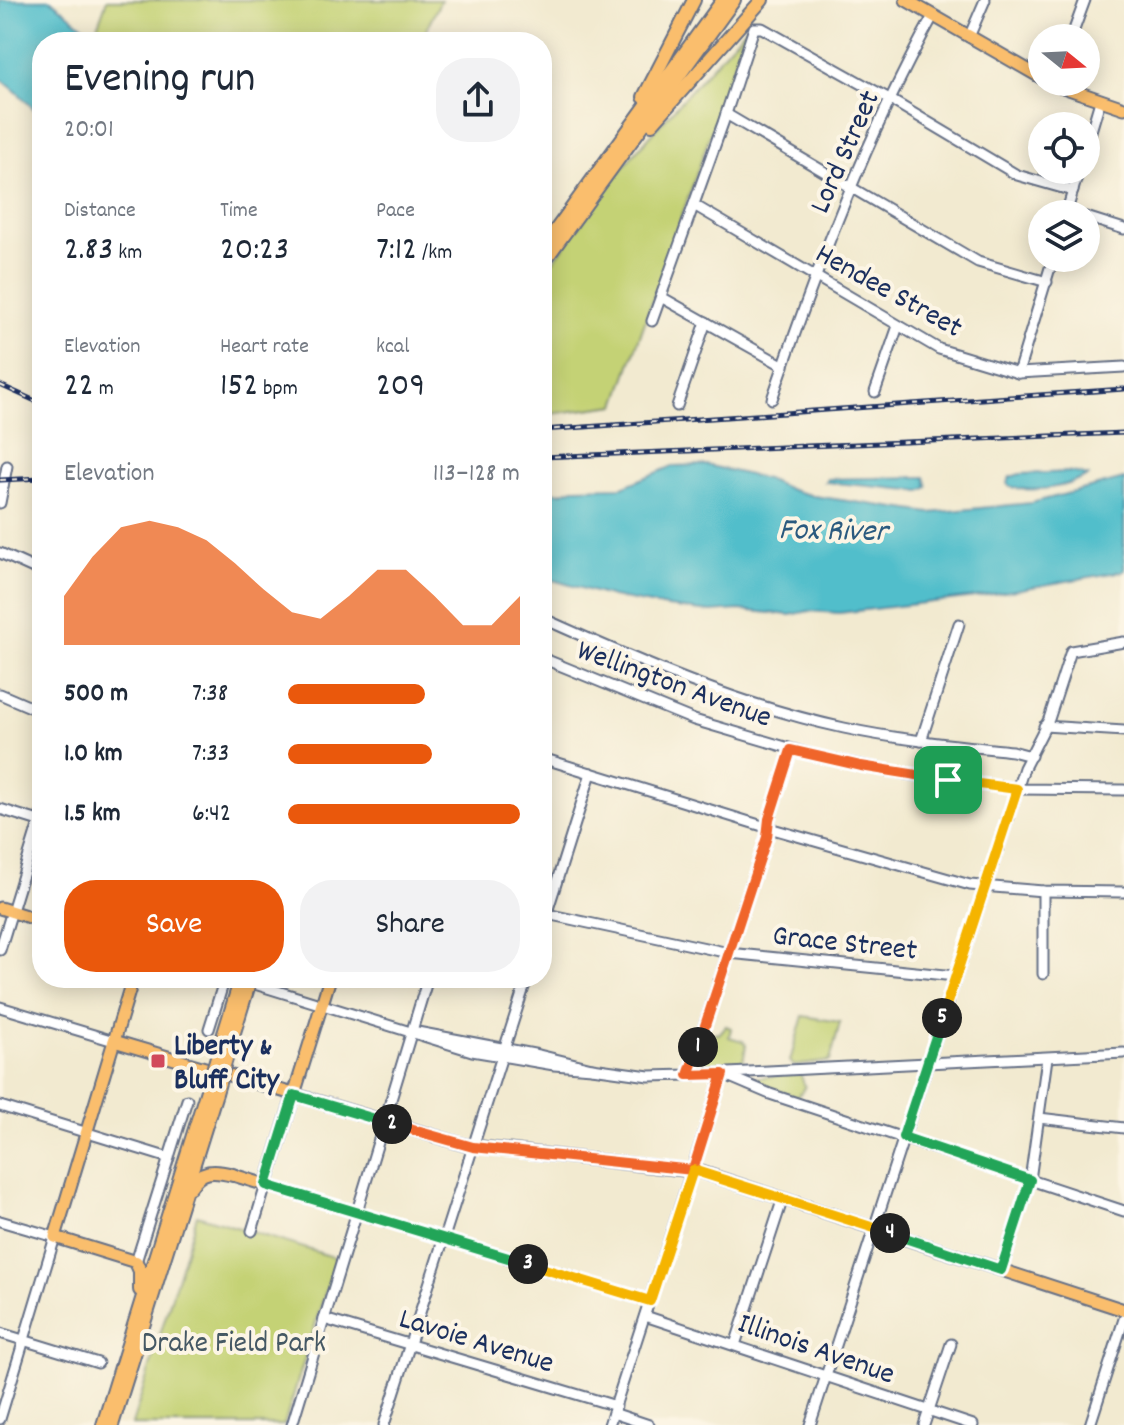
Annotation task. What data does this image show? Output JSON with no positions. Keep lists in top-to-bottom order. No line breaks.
{"streets":{"street":["Lord Street","Hendee Street","Wellington Avenue","Grace Street","Lavoie Avenue","Illinois Avenue"]},"crossings":[["Lord Street","Hendee Street"]],"water":["Fox River"],"parks":["Drake Field Park"],"places":{"transit":["Liberty & Bluff City"]},"north":"right","page":{"heading":["Evening run","20:01"],"stats":[["Distance","2.83 km"],["Time","20:23"],["Pace","7:12 /km"],["Elevation","22 m"],["Heart rate","152 bpm"],["kcal","209"]],"chart":["Elevation","113–128 m"],"list":[{"name":"500 m","note":"7:38"},{"name":"1.0 km","note":"7:33"},{"name":"1.5 km","note":"6:42"}],"buttons":["Save","Share"],"pins":["5","1","2","4","3"]}}
